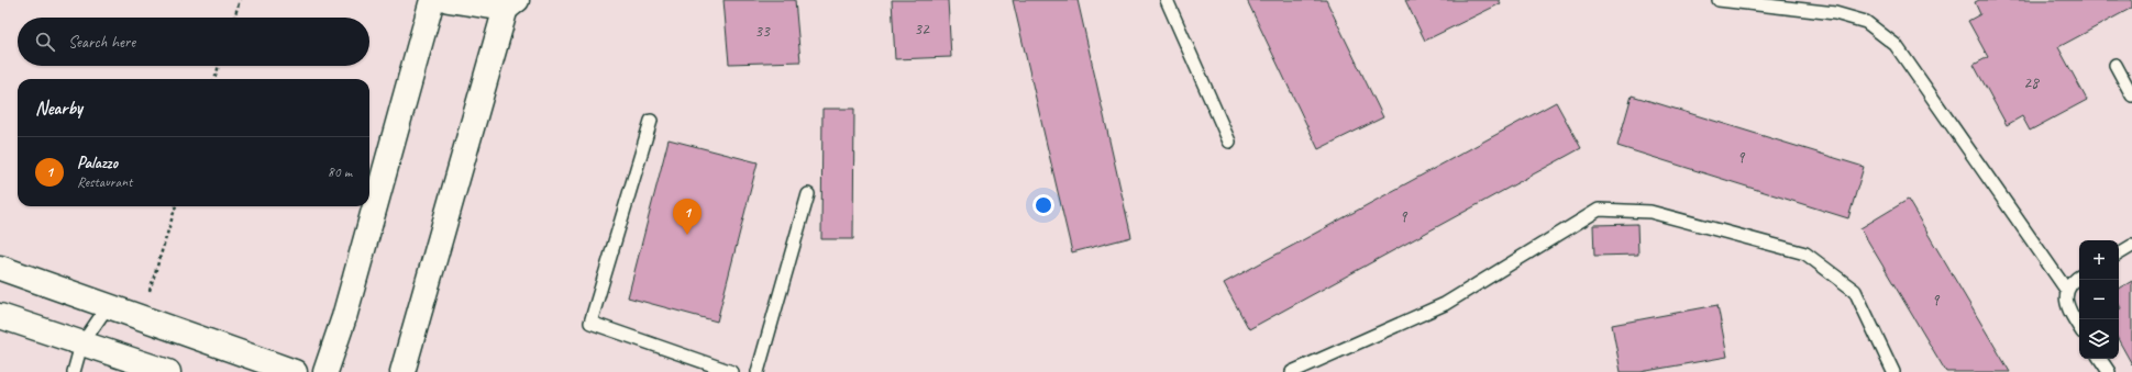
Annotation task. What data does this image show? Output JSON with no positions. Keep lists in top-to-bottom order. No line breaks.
{"house_numbers":["32","33","28","9","9","9"],"page":{"search":"Search here","heading":"Nearby","list":[{"mark":"1","name":"Palazzo","note":"Restaurant","value":"80 m"}],"pins":"1","map_buttons":["+","−"]}}
